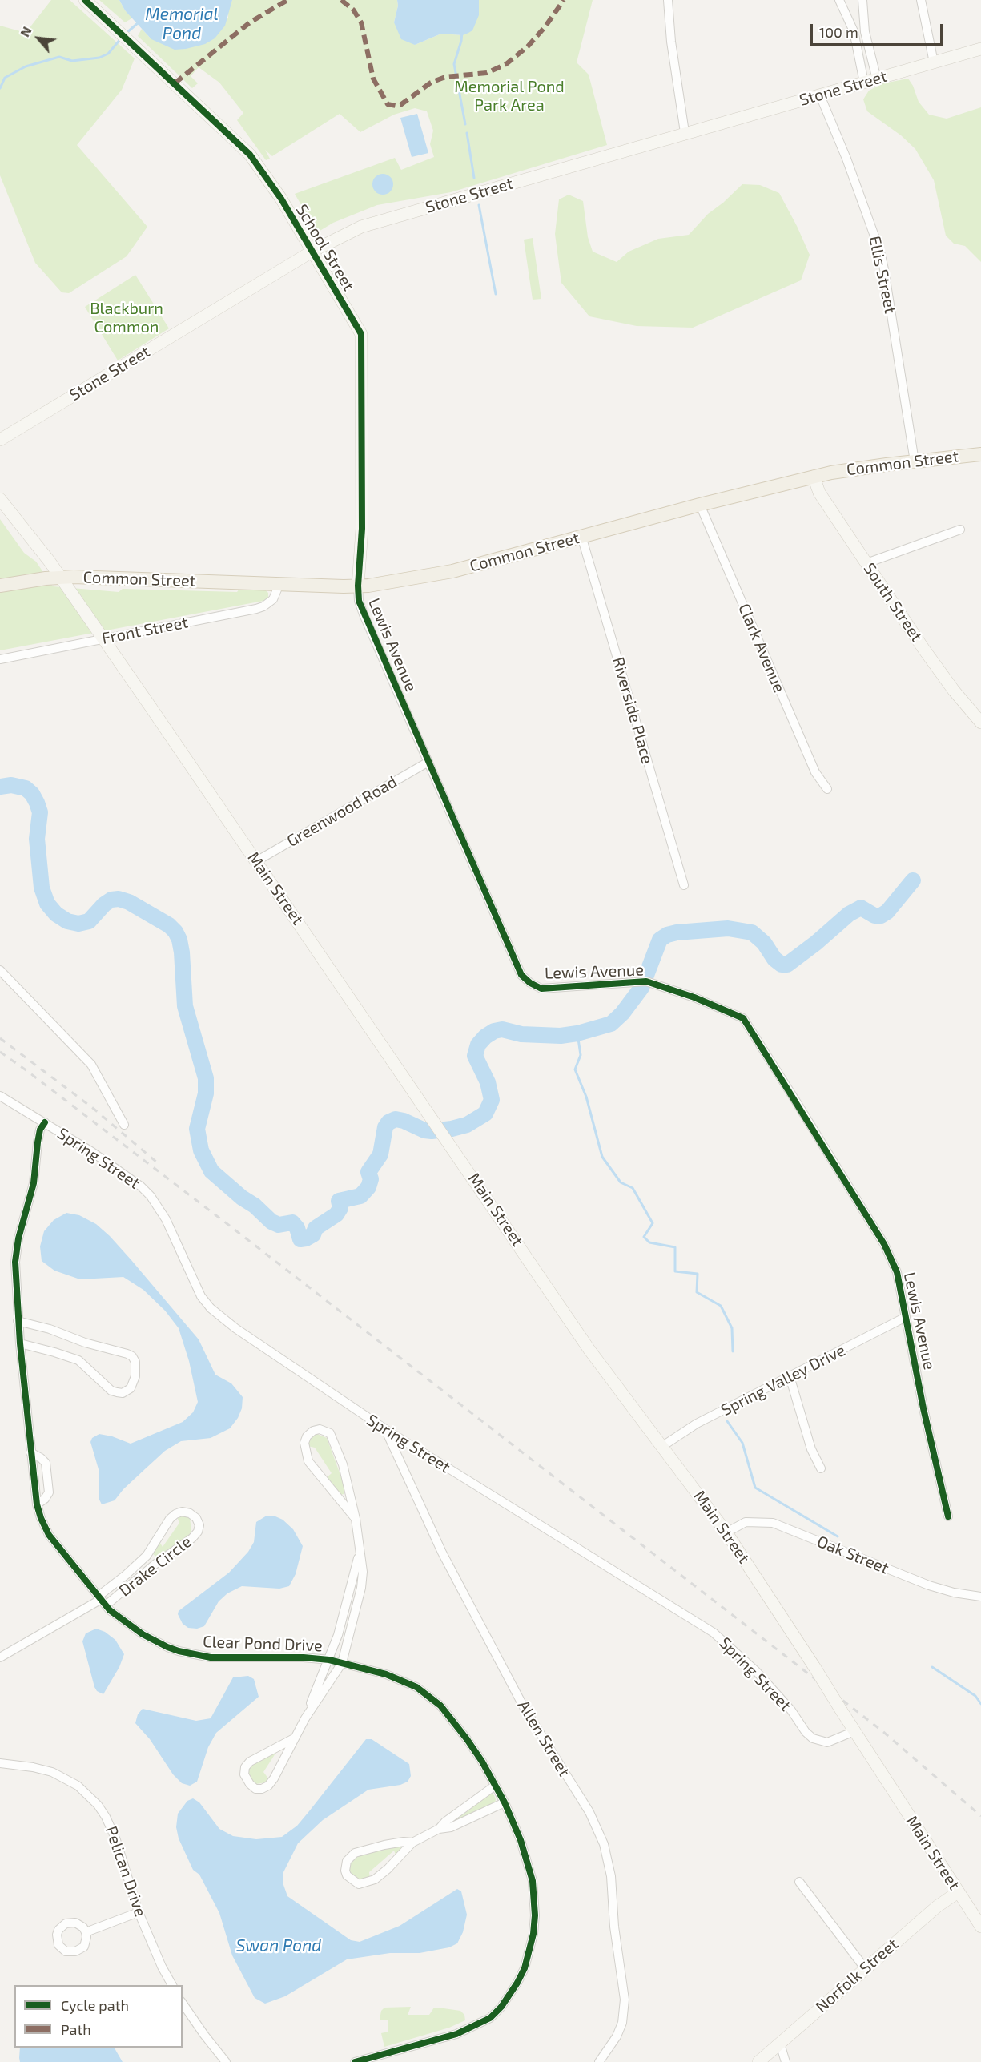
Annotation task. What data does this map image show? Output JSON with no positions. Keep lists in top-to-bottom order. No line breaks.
{"streets":{"main road":["Common Street"],"street":["Stone Street","School Street","Ellis Street","South Street","Front Street","Lewis Avenue","Clark Avenue","Riverside Place","Greenwood Road","Main Street","Spring Street","Spring Valley Drive","Oak Street","Drake Circle","Clear Pond Drive","Allen Street","Pelican Drive","Norfolk Street"]},"crossings":[["Stone Street","School Street"],["Stone Street","Ellis Street"],["School Street","Common Street"],["School Street","Lewis Avenue"],["Ellis Street","Common Street"],["Common Street","South Street"],["Common Street","Front Street"],["Common Street","Lewis Avenue"],["Common Street","Clark Avenue"],["Common Street","Riverside Place"],["Common Street","Main Street"],["Front Street","Main Street"],["Lewis Avenue","Greenwood Road"],["Lewis Avenue","Spring Valley Drive"],["Greenwood Road","Main Street"],["Main Street","Spring Street"],["Main Street","Spring Valley Drive"],["Main Street","Oak Street"],["Main Street","Norfolk Street"],["Spring Street","Clear Pond Drive"],["Spring Street","Allen Street"],["Drake Circle","Clear Pond Drive"]],"water":["Memorial Pond","Swan Pond"],"parks":["Memorial Pond Park Area","Blackburn Common"],"legend":["Cycle path","Path"],"scale_bar":"100 m","north":"top left"}
